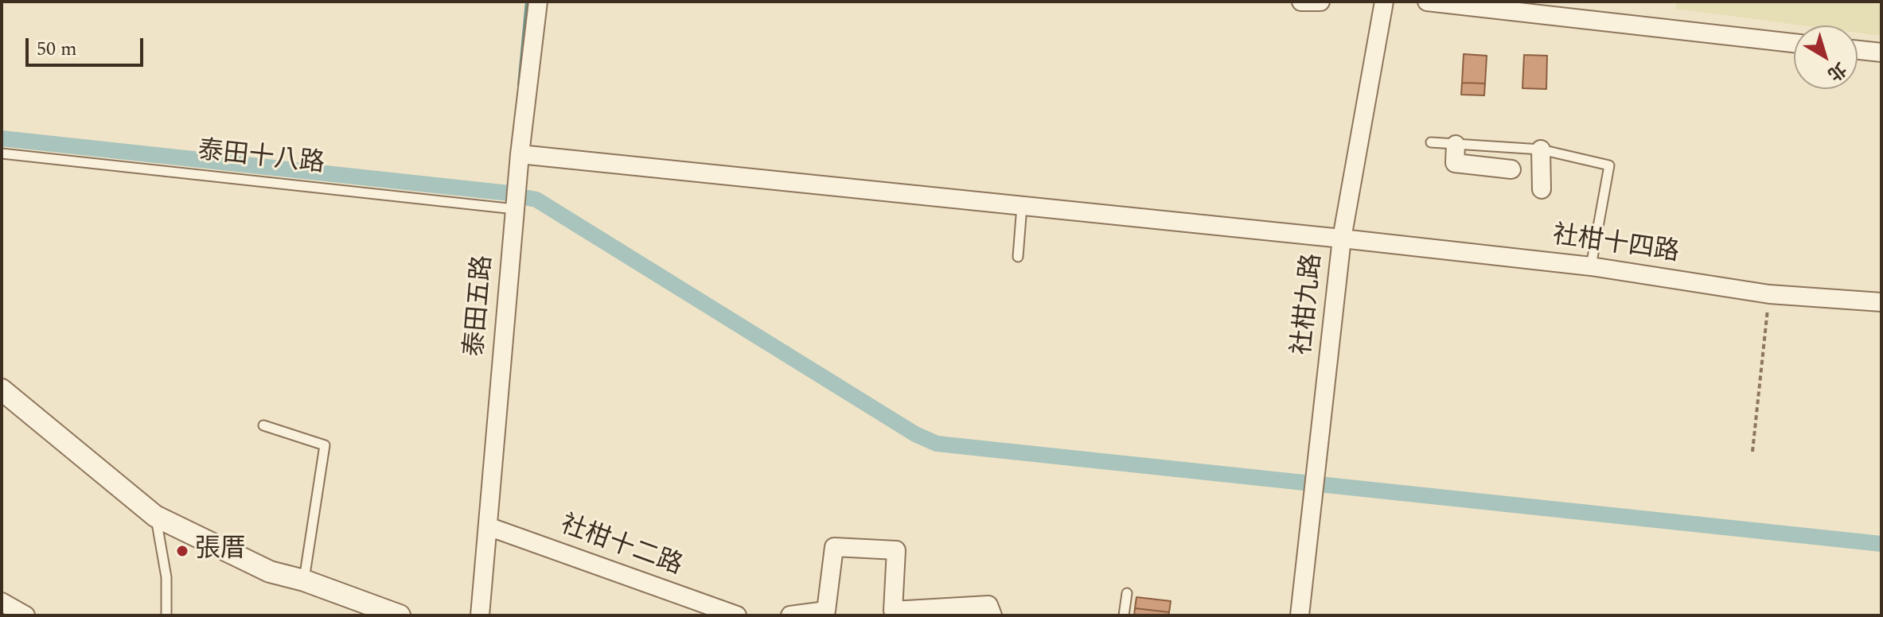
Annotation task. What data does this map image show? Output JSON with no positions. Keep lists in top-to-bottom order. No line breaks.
{"streets":{"street":["社柑十四路","社柑九路","泰田五路","社柑十二路"],"lane":["泰田十八路"]},"crossings":[["泰田十八路","泰田五路"],["社柑十四路","社柑九路"],["社柑十四路","泰田五路"],["泰田五路","社柑十二路"]],"places":["張厝"],"scale_bar":"50 m","north":"bottom right"}
